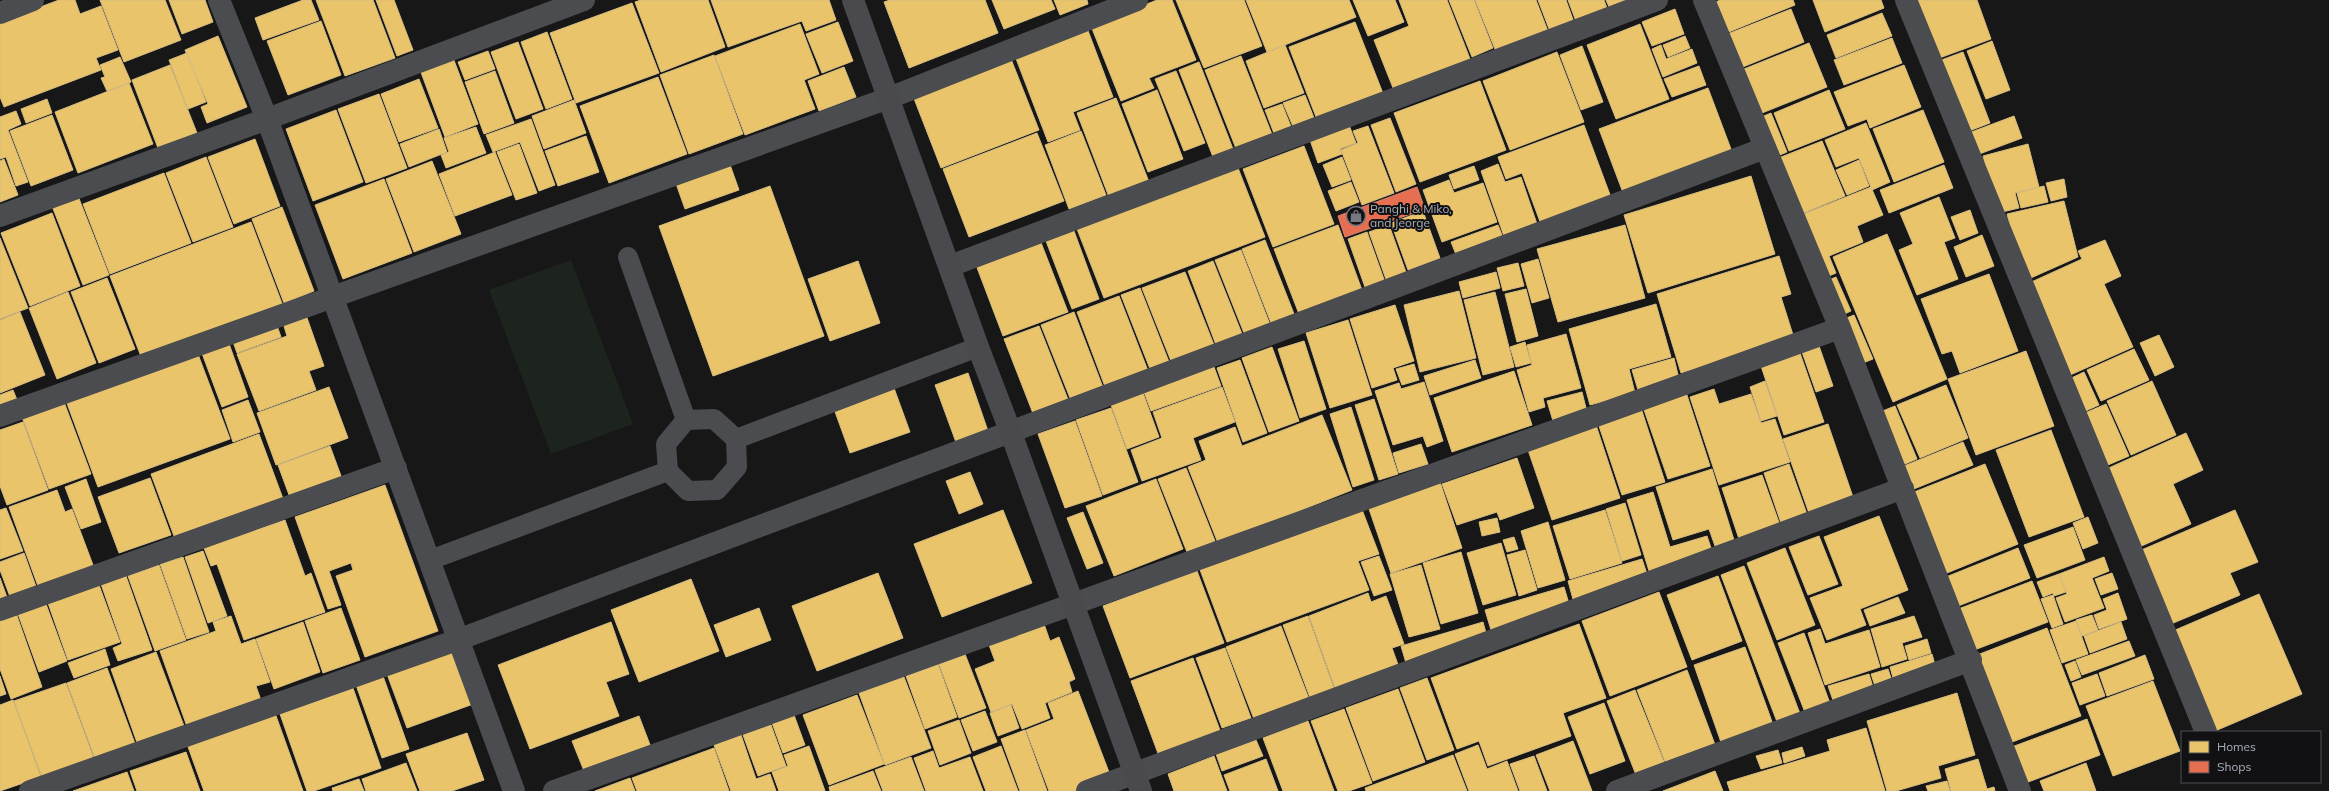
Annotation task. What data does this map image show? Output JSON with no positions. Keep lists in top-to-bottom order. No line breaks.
{"places":{"shop":["Panghi & Miko, and Jeorge"]},"legend":["Homes","Shops"]}
